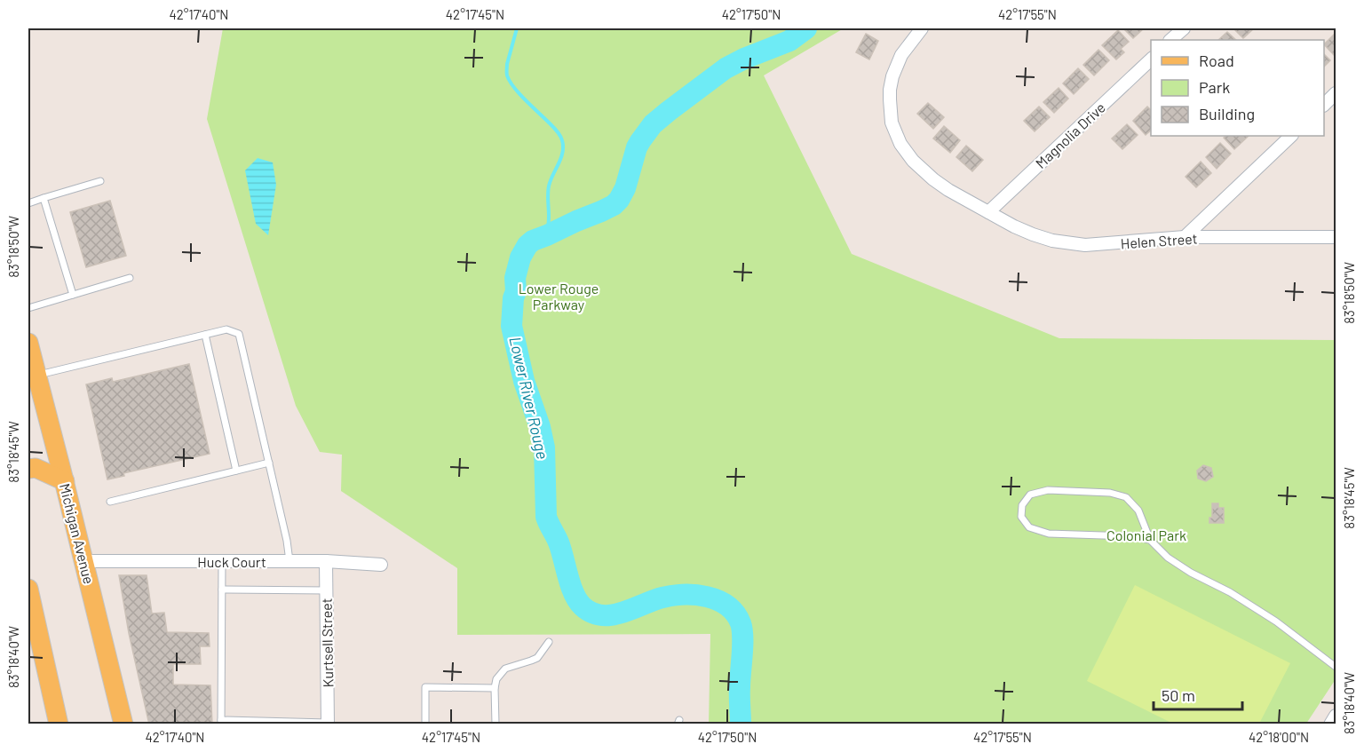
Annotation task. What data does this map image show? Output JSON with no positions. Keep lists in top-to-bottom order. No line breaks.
{"streets":{"main road":["Michigan Avenue"],"street":["Magnolia Drive","Helen Street","Huck Court","Kurtsell Street"]},"crossings":[["Magnolia Drive","Helen Street"],["Michigan Avenue","Huck Court"],["Huck Court","Kurtsell Street"]],"water":["Lower River Rouge"],"parks":["Lower Rouge Parkway","Colonial Park"],"legend":["Road","Park","Building"],"scale_bar":"50 m","coordinates":["42°17'40\"N","42°17'45\"N","42°17'50\"N","42°17'55\"N","83°18'50\"W","83°18'45\"W","83°18'40\"W","42°18'00\"N"]}
